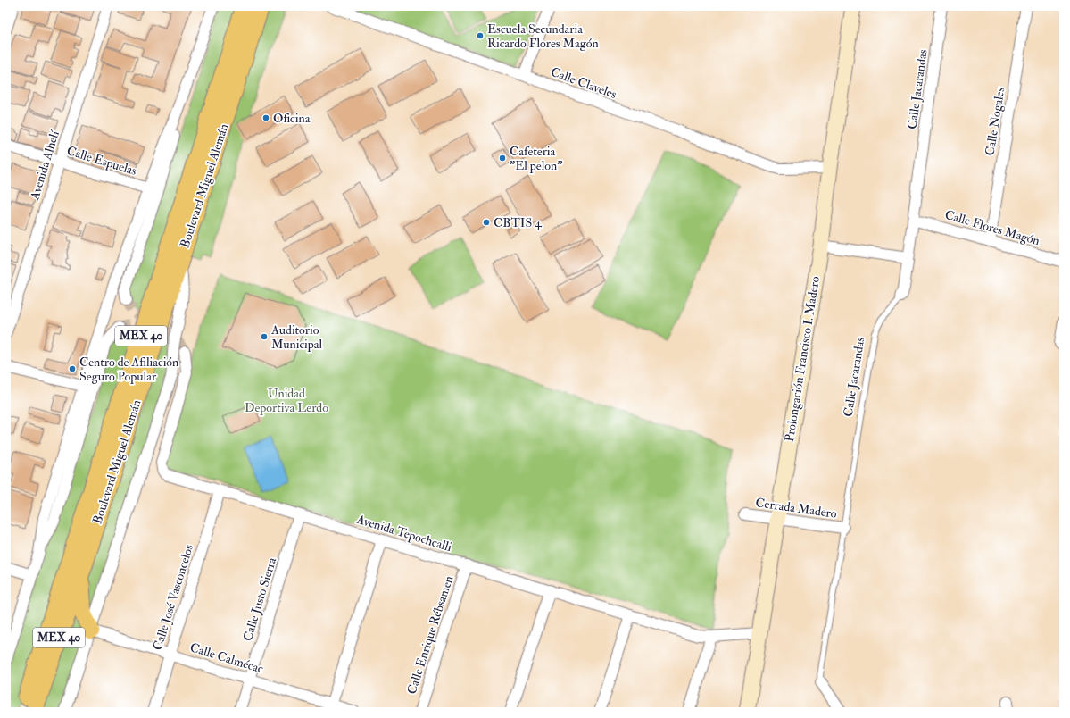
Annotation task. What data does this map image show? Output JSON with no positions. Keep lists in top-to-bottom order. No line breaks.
{"streets":{"main road":["Boulevard Miguel Alemán","MEX 40","Prolongación Francisco I. Madero"],"street":["Calle Claveles","Calle Jacarandas","Calle Nogales","Calle Espuelas","Avenida Alhelí","Calle Flores Magón","Cerrada Madero","Avenida Tepochcalli","Calle José Vasconcelos","Calle Justo Sierra","Calle Enrique Rébsamen","Calle Calmécac"]},"crossings":[["Calle Claveles","Prolongación Francisco I. Madero"],["Calle Jacarandas","Calle Flores Magón"],["Calle Jacarandas","Cerrada Madero"],["Calle Nogales","Calle Flores Magón"],["Calle Espuelas","Avenida Alhelí"],["Prolongación Francisco I. Madero","Cerrada Madero"],["Prolongación Francisco I. Madero","Avenida Tepochcalli"],["Avenida Tepochcalli","Calle José Vasconcelos"],["Avenida Tepochcalli","Calle Justo Sierra"],["Avenida Tepochcalli","Calle Enrique Rébsamen"],["Calle José Vasconcelos","Calle Calmécac"],["Calle Justo Sierra","Calle Calmécac"]],"parks":["Unidad Deportiva Lerdo"],"places":["Escuela Secundaria Ricardo Flores Magón","Oficina","Cafeteria \"El pelon\"","CBTIS 4","Auditorio Municipal","Centro de Afiliación Seguro Popular"]}
